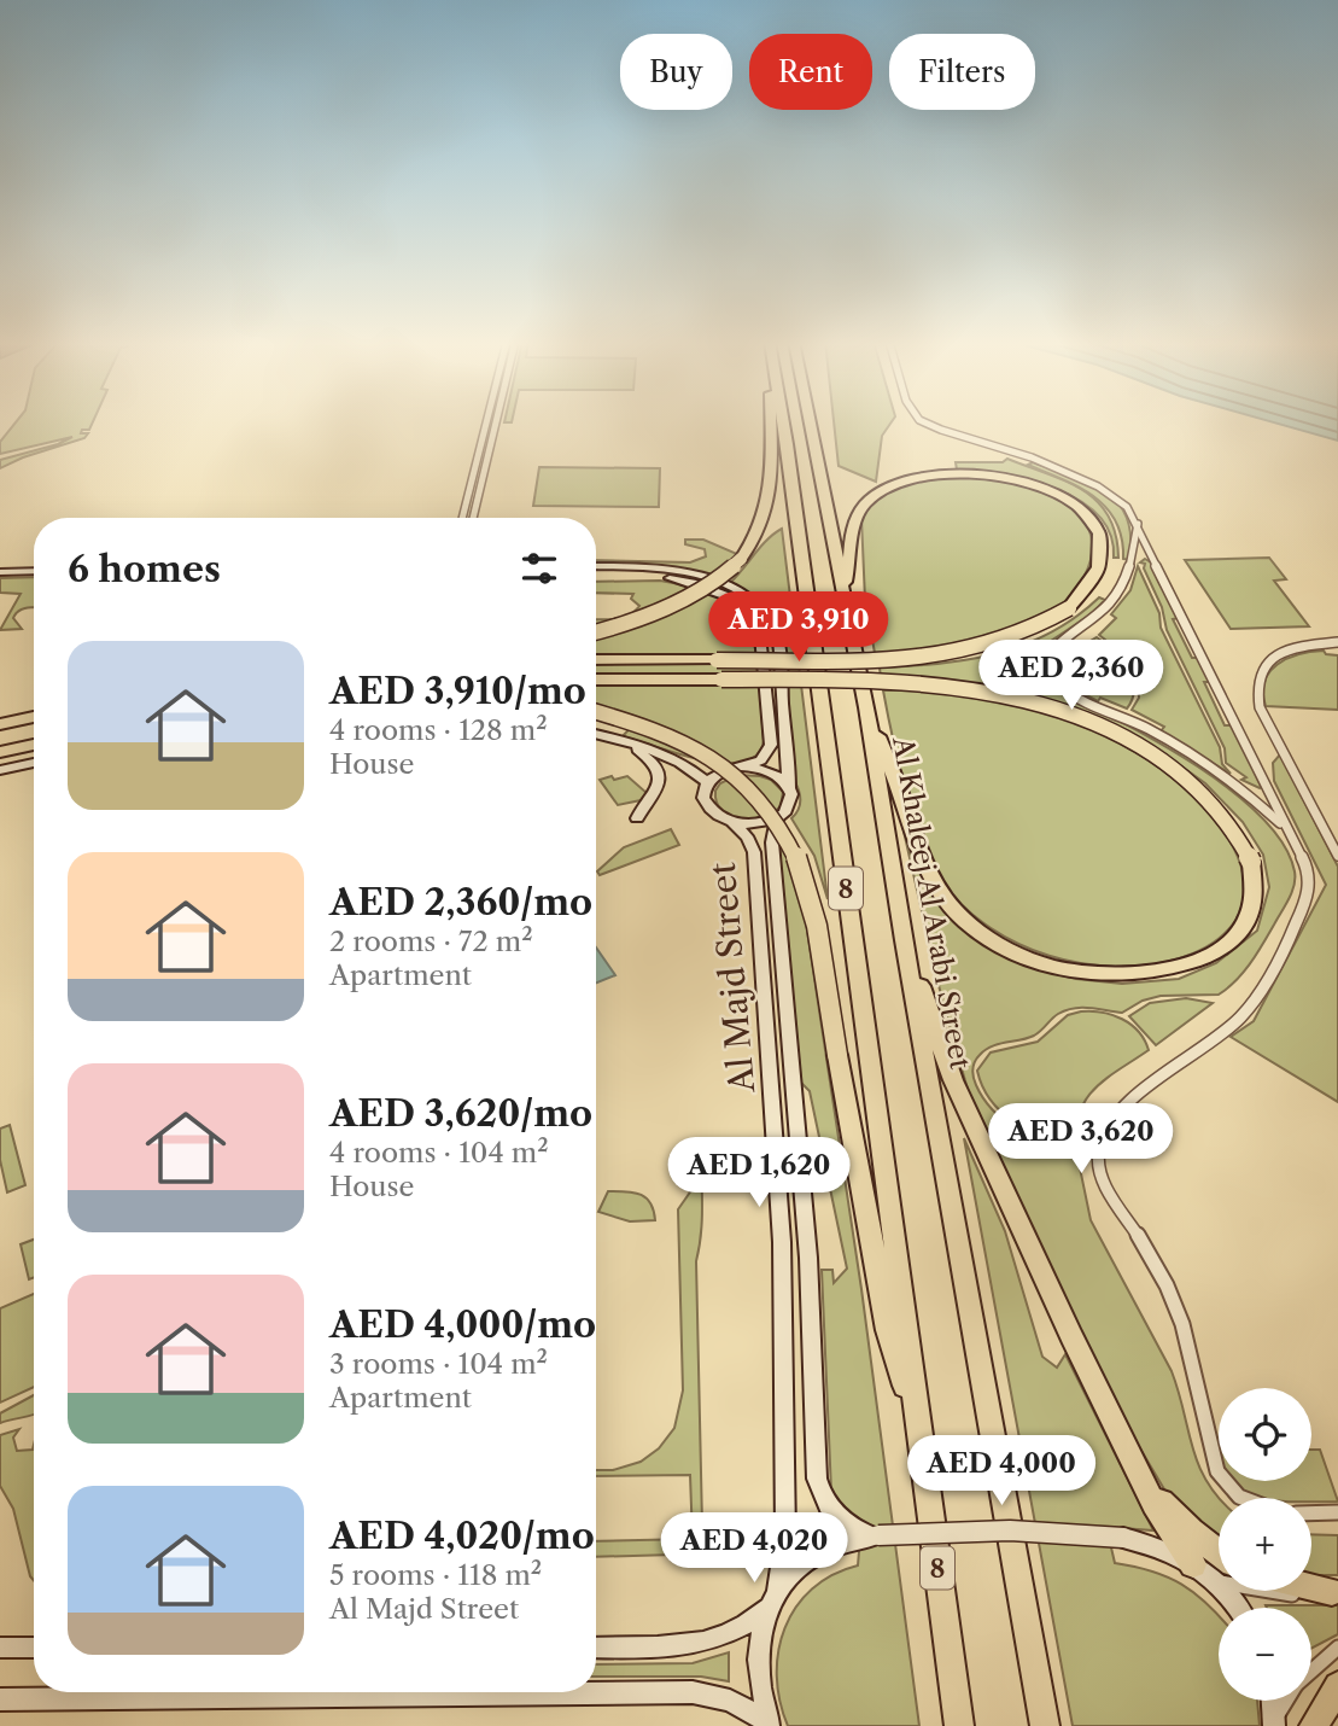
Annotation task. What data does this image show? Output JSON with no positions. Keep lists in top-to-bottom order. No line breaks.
{"streets":{"highway":["8","Al Khaleej Al Arabi Street"],"street":["Al Majd Street"]},"page":{"chip":["Buy","Rent","Filters"],"heading":"6 homes","price":["AED 3,910","AED 2,360","AED 3,620","AED 1,620","AED 4,000","AED 4,020"],"list":[{"name":"AED 3,910/mo","note":"4 rooms · 128 m² · House"},{"name":"AED 2,360/mo","note":"2 rooms · 72 m² · Apartment"},{"name":"AED 3,620/mo","note":"4 rooms · 104 m² · House"},{"name":"AED 4,000/mo","note":"3 rooms · 104 m² · Apartment"},{"name":"AED 4,020/mo","note":"5 rooms · 118 m² · Al Majd Street"}],"map_buttons":["+","−"]}}
